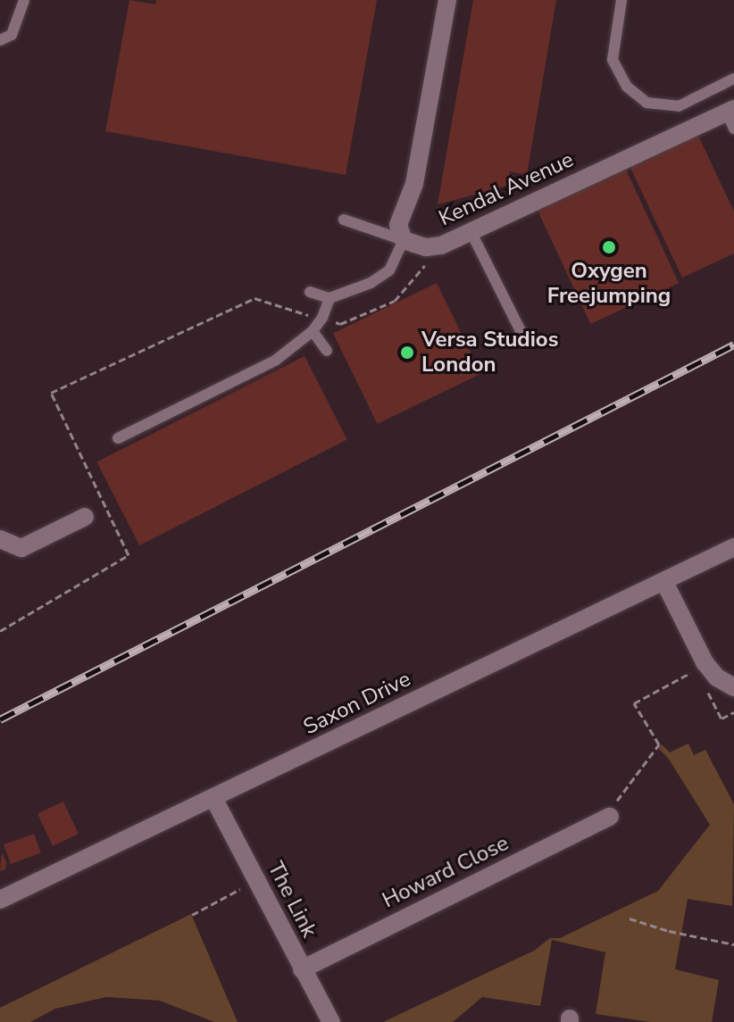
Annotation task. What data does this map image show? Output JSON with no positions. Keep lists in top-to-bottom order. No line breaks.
{"streets":{"street":["Kendal Avenue","Saxon Drive","Howard Close","The Link"]},"crossings":[["Saxon Drive","The Link"],["Howard Close","The Link"]],"places":["Oxygen Freejumping","Versa Studios London"]}
